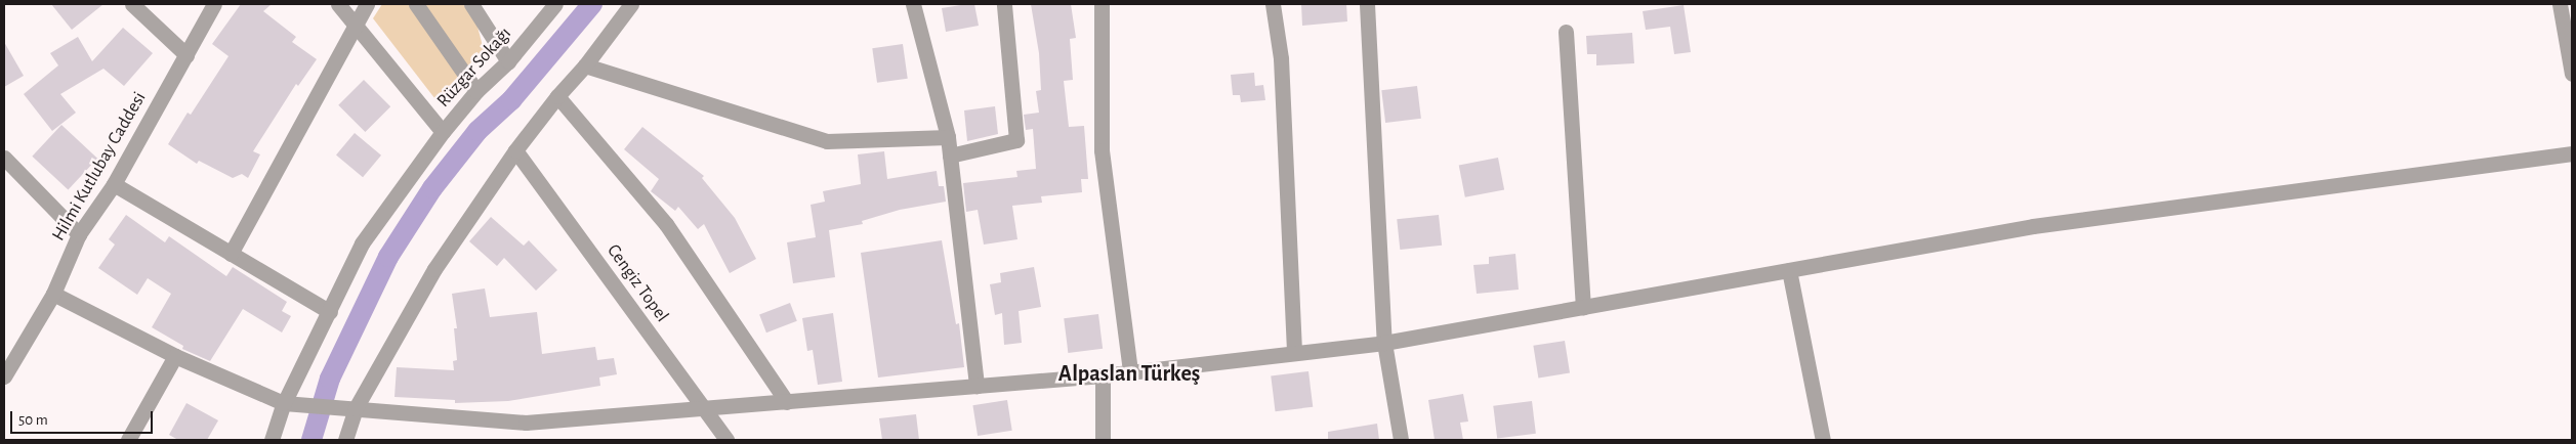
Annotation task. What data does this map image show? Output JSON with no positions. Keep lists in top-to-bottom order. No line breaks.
{"streets":{"street":["Rüzgar Sokağı","Hilmi Kutlubay Caddesi","Cengiz Topel"]},"districts":["Alpaslan Türkeş"],"scale_bar":"50 m"}
